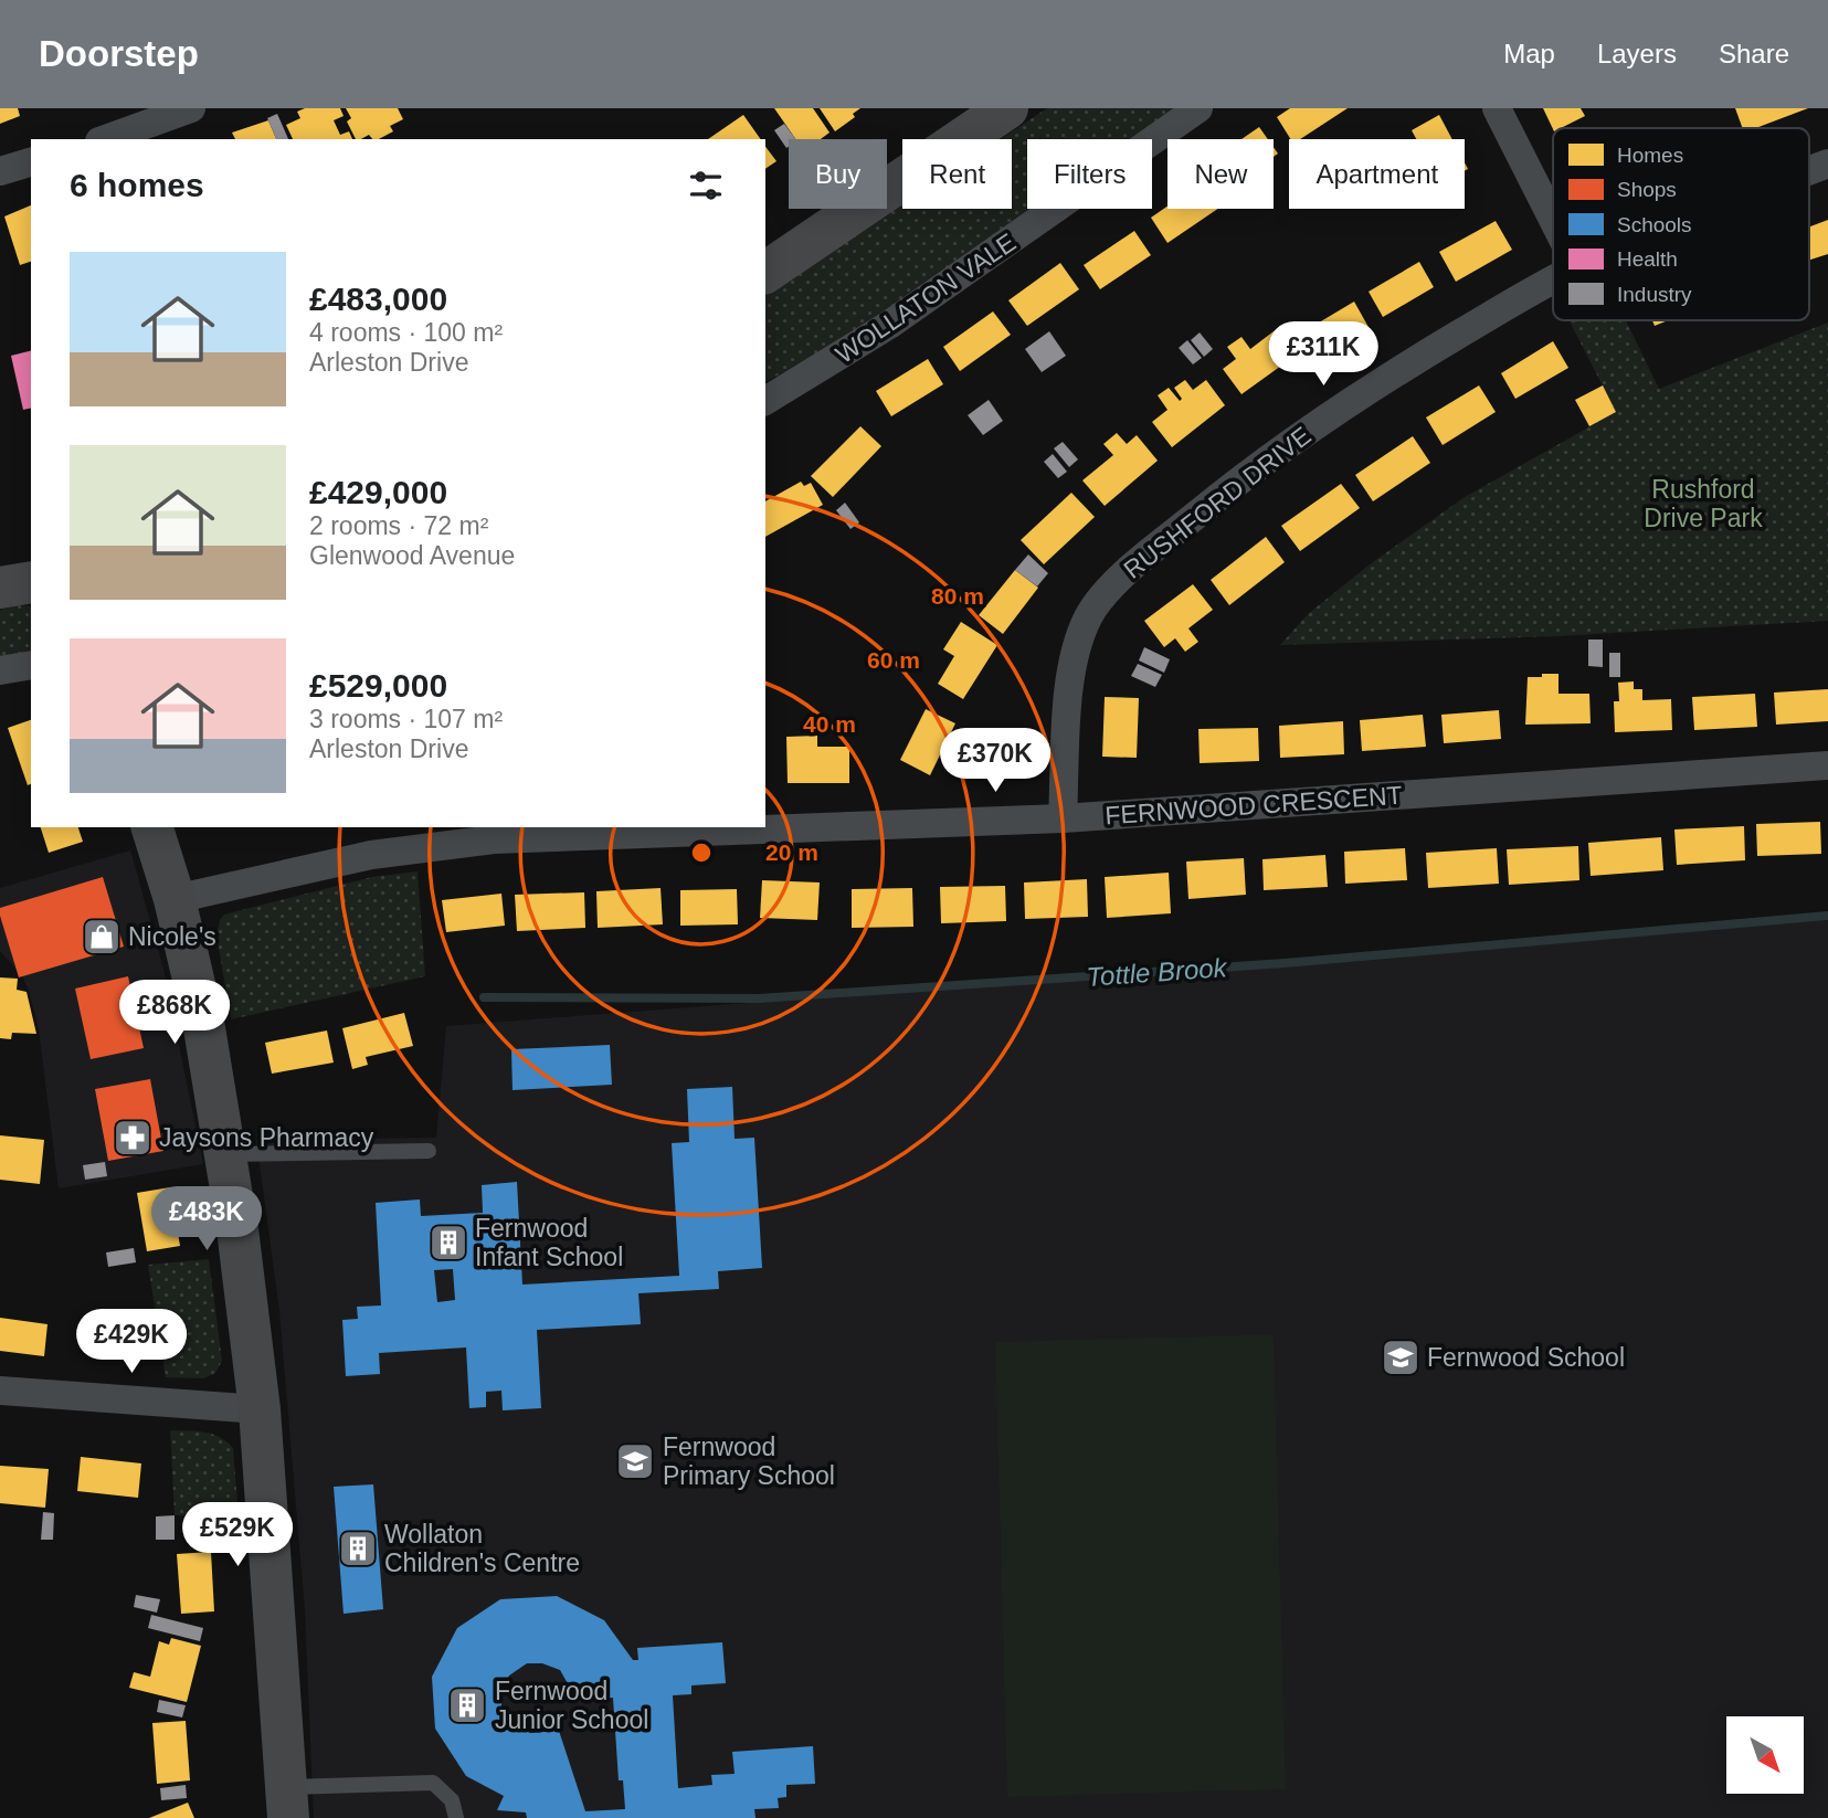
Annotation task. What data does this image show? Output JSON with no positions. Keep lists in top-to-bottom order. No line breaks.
{"streets":{"street":["WOLLATON VALE","RUSHFORD DRIVE","FERNWOOD CRESCENT"]},"crossings":[["RUSHFORD DRIVE","FERNWOOD CRESCENT"]],"water":["Tottle Brook"],"parks":["Rushford Drive Park"],"places":{"shop":["Nicole's"],"pharmacy":["Jaysons Pharmacy"],"building":["Fernwood Infant School","Wollaton Children's Centre","Fernwood Junior School"],"school or university":["Fernwood School","Fernwood Primary School"]},"legend":["Homes","Shops","Schools","Health","Industry"],"north":"bottom right","page":{"header":"Doorstep","nav":["Map","Layers","Share"],"chip":["Buy","Rent","Filters","New","Apartment"],"heading":"6 homes","list":[{"name":"£483,000","note":"4 rooms · 100 m² · Arleston Drive"},{"name":"£429,000","note":"2 rooms · 72 m² · Glenwood Avenue"},{"name":"£529,000","note":"3 rooms · 107 m² · Arleston Drive"}],"price":["£311K","£370K","£868K","£483K","£429K","£529K"]},"rings":["80 m","60 m","40 m","20 m"]}
